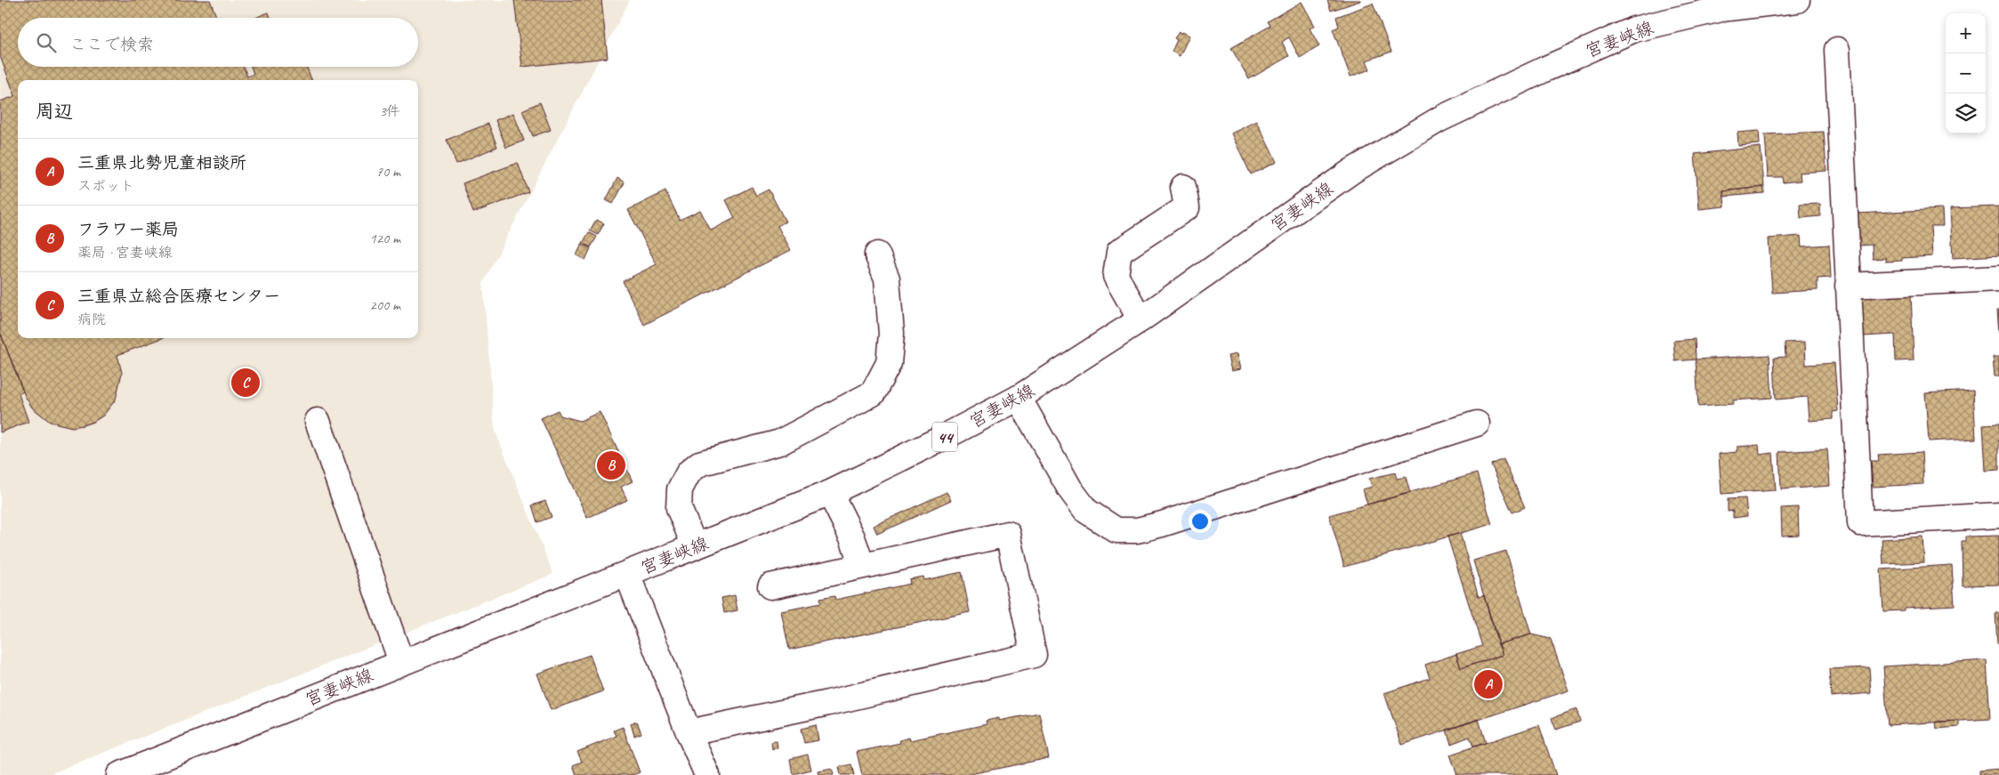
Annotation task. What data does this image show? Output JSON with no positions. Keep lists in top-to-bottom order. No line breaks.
{"streets":{"main road":["宮妻峡線","44"]},"page":{"map_buttons":["+","−"],"search":"ここで検索","heading":["周辺","3件"],"list":[{"mark":"A","name":"三重県北勢児童相談所","note":"スポット","value":"70 m"},{"mark":"B","name":"フラワー薬局","note":"薬局 · 宮妻峡線","value":"120 m"},{"mark":"C","name":"三重県立総合医療センター","note":"病院","value":"200 m"}],"pins":["C","B","A"]}}
